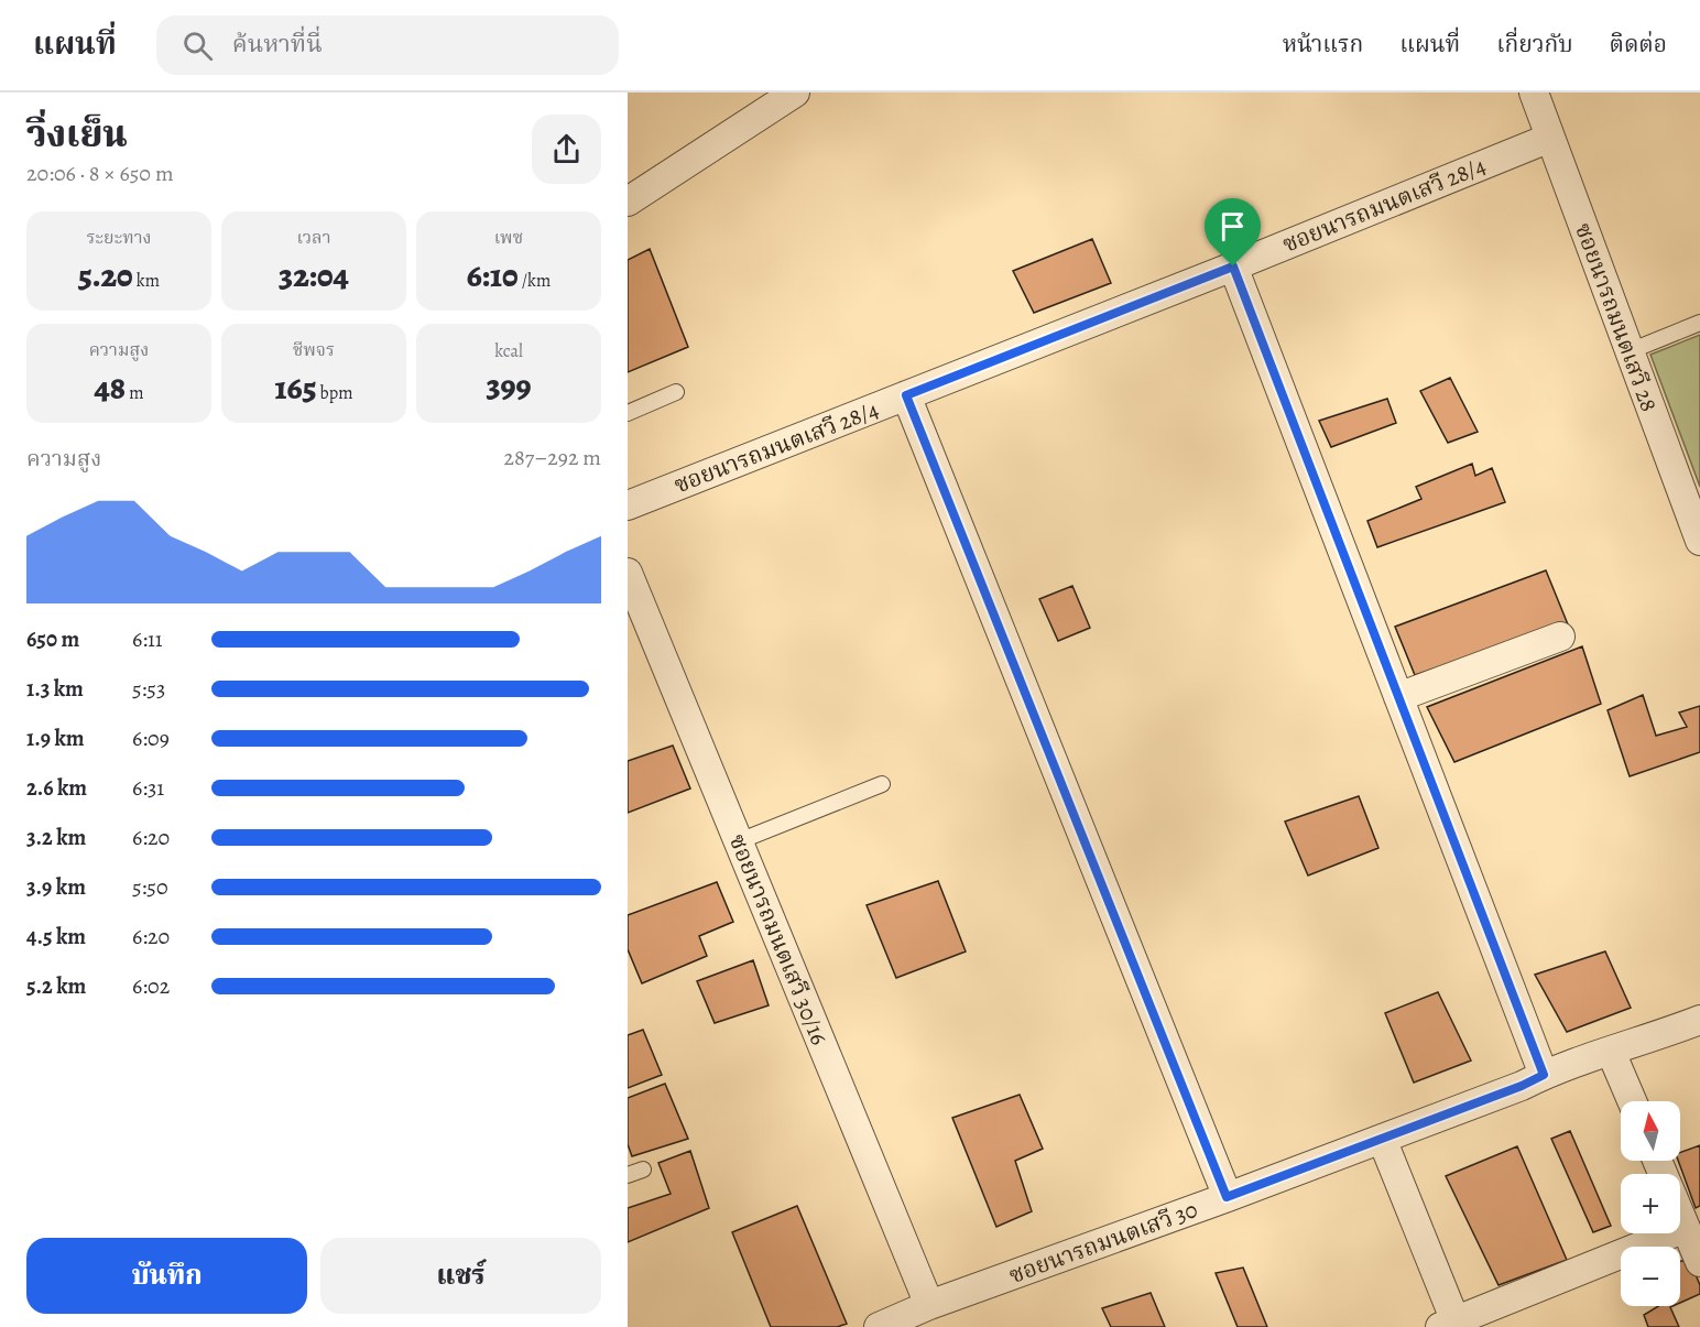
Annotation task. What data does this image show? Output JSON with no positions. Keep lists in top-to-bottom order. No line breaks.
{"streets":{"street":["ซอยนารถมนตเสวี 28/4","ซอยนารถมนตเสวี 28","ซอยนารถมนตเสวี 30/16","ซอยนารถมนตเสวี 30"]},"crossings":[["ซอยนารถมนตเสวี 28/4","ซอยนารถมนตเสวี 28"],["ซอยนารถมนตเสวี 30/16","ซอยนารถมนตเสวี 30"]],"north":"top","page":{"header":"แผนที่","search":"ค้นหาที่นี่","nav":["หน้าแรก","แผนที่","เกี่ยวกับ","ติดต่อ"],"heading":["วิ่งเย็น","20:06 · 8 × 650 m"],"stats":[["ระยะทาง","5.20 km"],["เวลา","32:04"],["เพซ","6:10 /km"],["ความสูง","48 m"],["ชีพจร","165 bpm"],["kcal","399"]],"chart":["ความสูง","287–292 m"],"list":[{"name":"650 m","note":"6:11"},{"name":"1.3 km","note":"5:53"},{"name":"1.9 km","note":"6:09"},{"name":"2.6 km","note":"6:31"},{"name":"3.2 km","note":"6:20"},{"name":"3.9 km","note":"5:50"},{"name":"4.5 km","note":"6:20"},{"name":"5.2 km","note":"6:02"}],"map_buttons":["+","−"],"buttons":["บันทึก","แชร์"]}}
